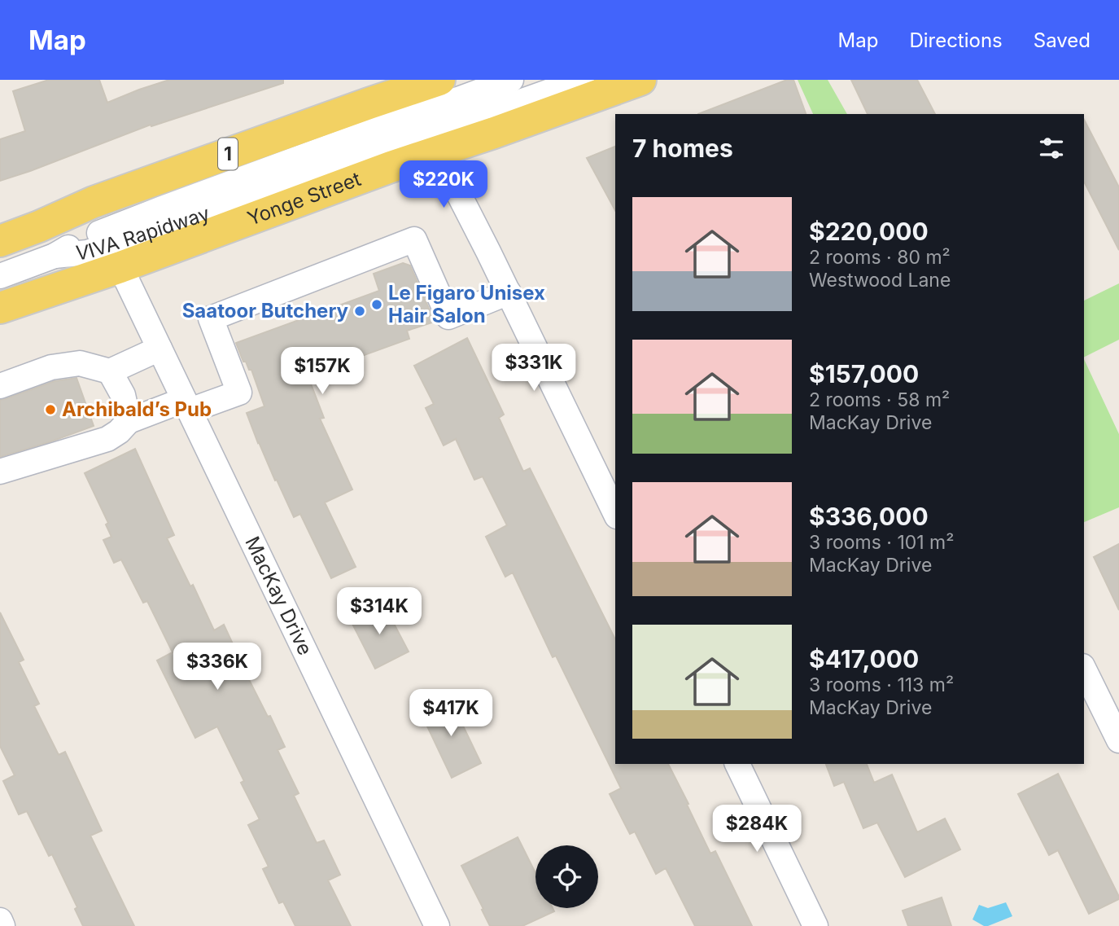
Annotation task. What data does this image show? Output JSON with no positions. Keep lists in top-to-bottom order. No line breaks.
{"streets":{"main road":["1","Yonge Street"],"street":["VIVA Rapidway","MacKay Drive"]},"crossings":[["Yonge Street","VIVA Rapidway"],["Yonge Street","MacKay Drive"]],"places":["Le Figaro Unisex Hair Salon","Saatoor Butchery","Archibald’s Pub"],"page":{"header":"Map","nav":["Map","Directions","Saved"],"heading":"7 homes","price":["$220K","$331K","$157K","$314K","$336K","$417K","$284K"],"list":[{"name":"$220,000","note":"2 rooms · 80 m² · Westwood Lane"},{"name":"$157,000","note":"2 rooms · 58 m² · MacKay Drive"},{"name":"$336,000","note":"3 rooms · 101 m² · MacKay Drive"},{"name":"$417,000","note":"3 rooms · 113 m² · MacKay Drive"}]}}
